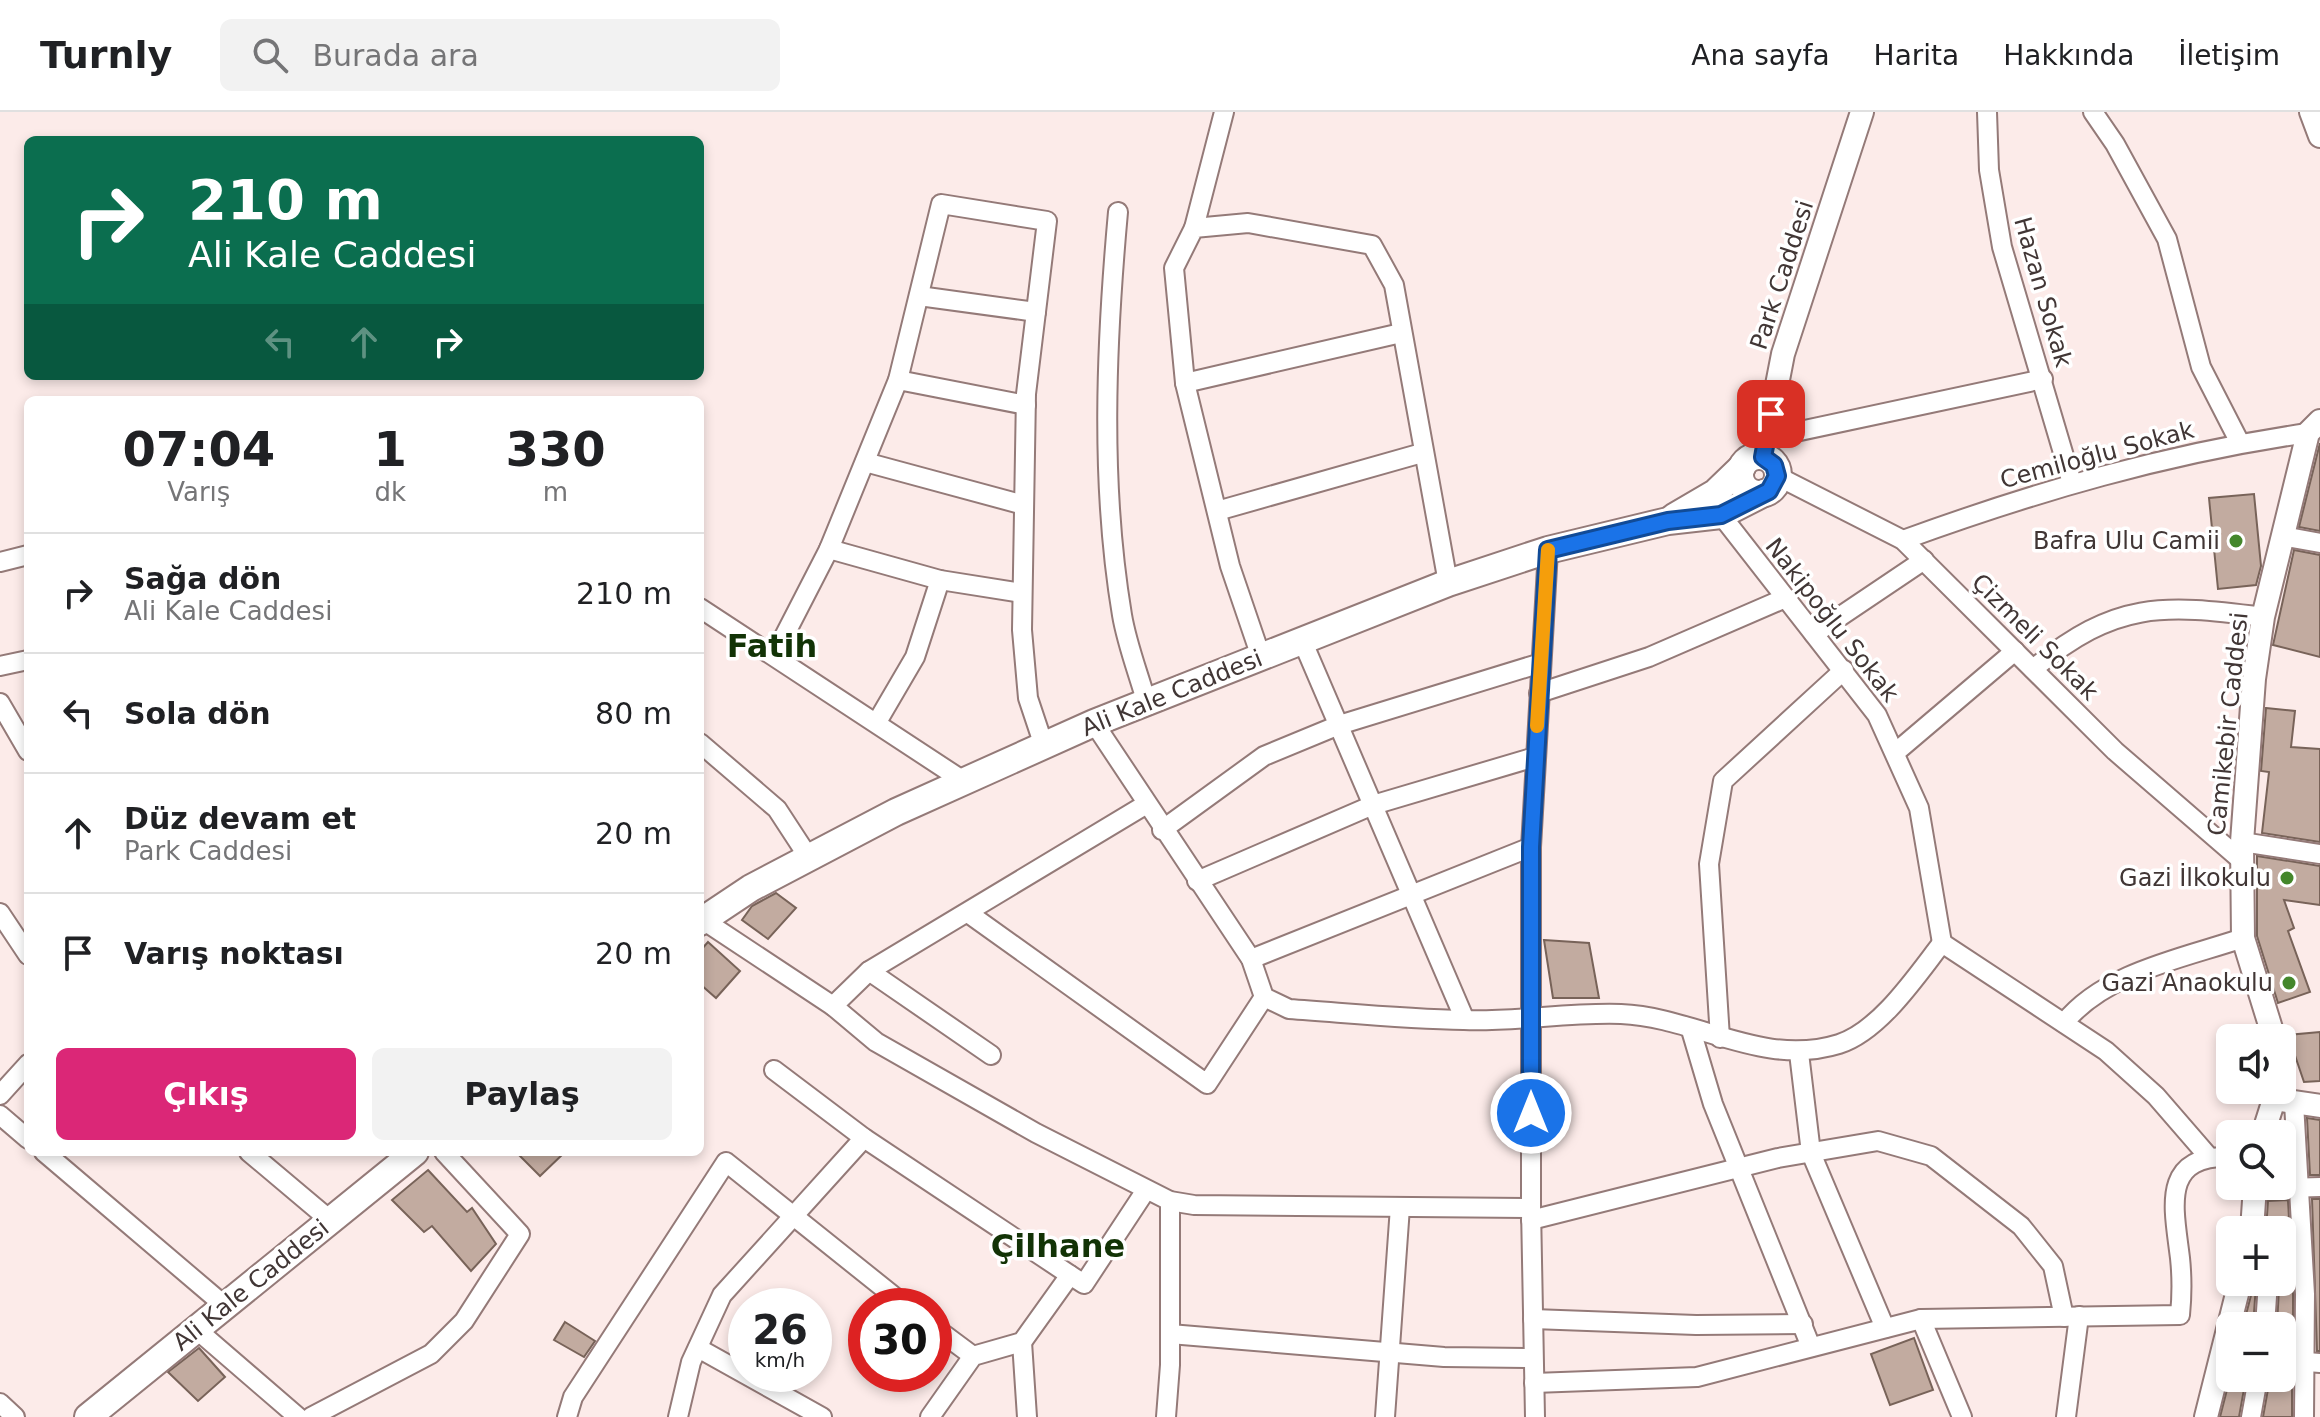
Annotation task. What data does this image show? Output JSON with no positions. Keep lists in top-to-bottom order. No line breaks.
{"streets":{"main road":["Ali Kale Caddesi"],"street":["Park Caddesi","Hazan Sokak","Cemiloğlu Sokak","Nakipoğlu Sokak","Çizmeli Sokak","Camikebir Caddesi"]},"crossings":[["Park Caddesi","Çizmeli Sokak"],["Park Caddesi","Ali Kale Caddesi"],["Hazan Sokak","Cemiloğlu Sokak"],["Cemiloğlu Sokak","Çizmeli Sokak"],["Cemiloğlu Sokak","Camikebir Caddesi"],["Nakipoğlu Sokak","Ali Kale Caddesi"],["Çizmeli Sokak","Ali Kale Caddesi"],["Çizmeli Sokak","Camikebir Caddesi"]],"districts":["Fatih","Çilhane"],"places":["Bafra Ulu Camii","Gazi İlkokulu","Gazi Anaokulu"],"page":{"header":"Turnly","search":"Burada ara","nav":["Ana sayfa","Harita","Hakkında","İletişim"],"turn":["210 m","Ali Kale Caddesi"],"eta":["07:04","Varış","1","dk","330","m"],"list":[{"name":"Sağa dön","note":"Ali Kale Caddesi","value":"210 m"},{"name":"Sola dön","value":"80 m"},{"name":"Düz devam et","note":"Park Caddesi","value":"20 m"},{"name":"Varış noktası","value":"20 m"}],"map_buttons":["+","−"],"buttons":["Çıkış","Paylaş"],"speed":"26 km/h","limit":"30"}}
